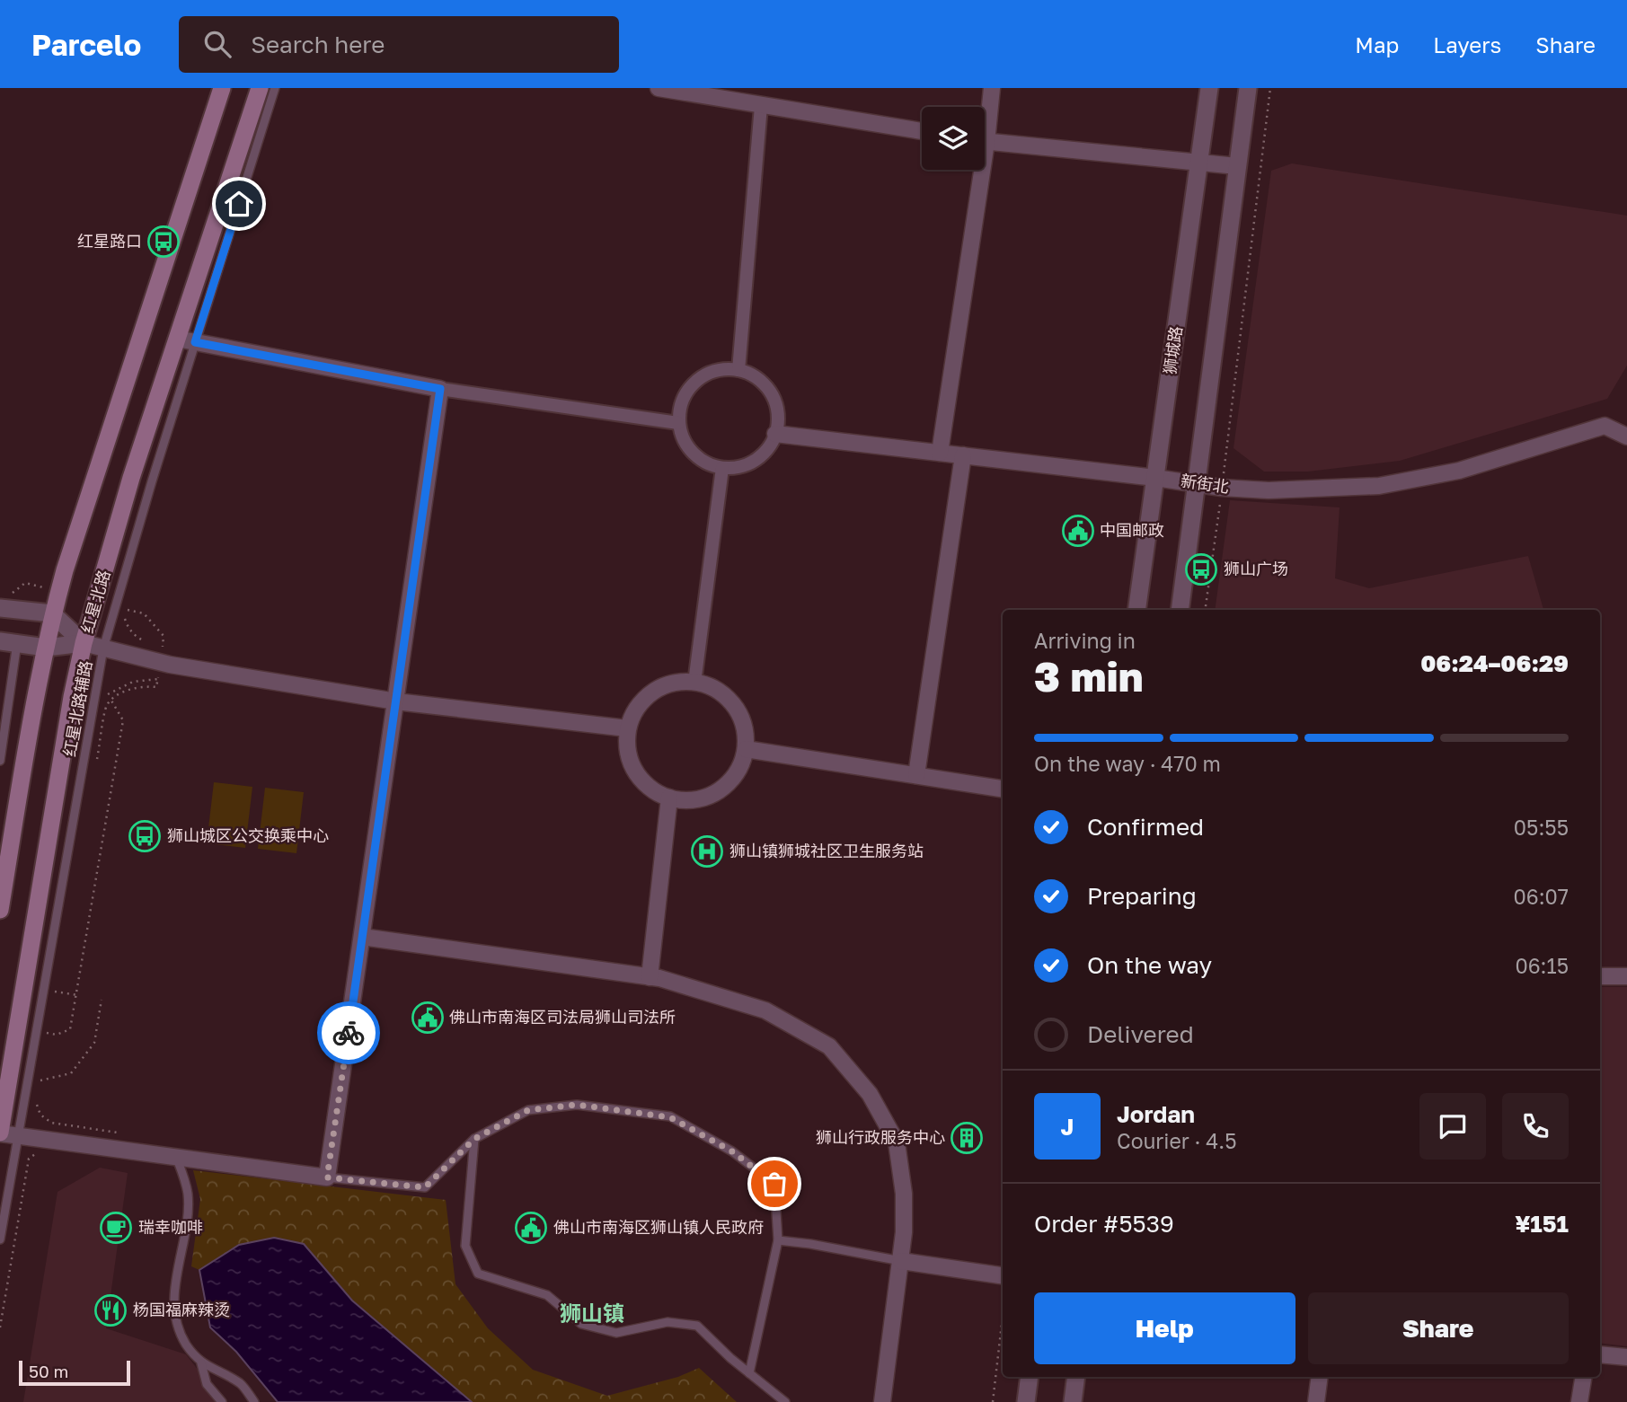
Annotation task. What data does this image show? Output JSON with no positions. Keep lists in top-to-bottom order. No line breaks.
{"streets":{"main road":["红星北路"],"street":["狮城路","新街北"],"lane":["红星北路辅路"]},"crossings":[["狮城路","新街北"]],"districts":["狮山镇"],"places":{"bus stop":["红星路口","狮山广场","狮山城区公交换乘中心"],"public building":["中国邮政","佛山市南海区司法局狮山司法所","佛山市南海区狮山镇人民政府"],"hospital":["狮山镇狮城社区卫生服务站"],"building":["狮山行政服务中心"],"cafe":["瑞幸咖啡"],"restaurant":["杨国福麻辣烫"]},"scale_bar":"50 m","page":{"header":"Parcelo","search":"Search here","nav":["Map","Layers","Share"],"heading":["3 min","Arriving in","06:24–06:29"],"panel":["Jordan","Courier · 4.5","Order #5539","¥151"],"bar":"On the way · 470 m","list":[["Confirmed","05:55"],["Preparing","06:07"],["On the way","06:15"],"Delivered"],"round":"J","buttons":["Help","Share"],"scale":"50 m"}}
